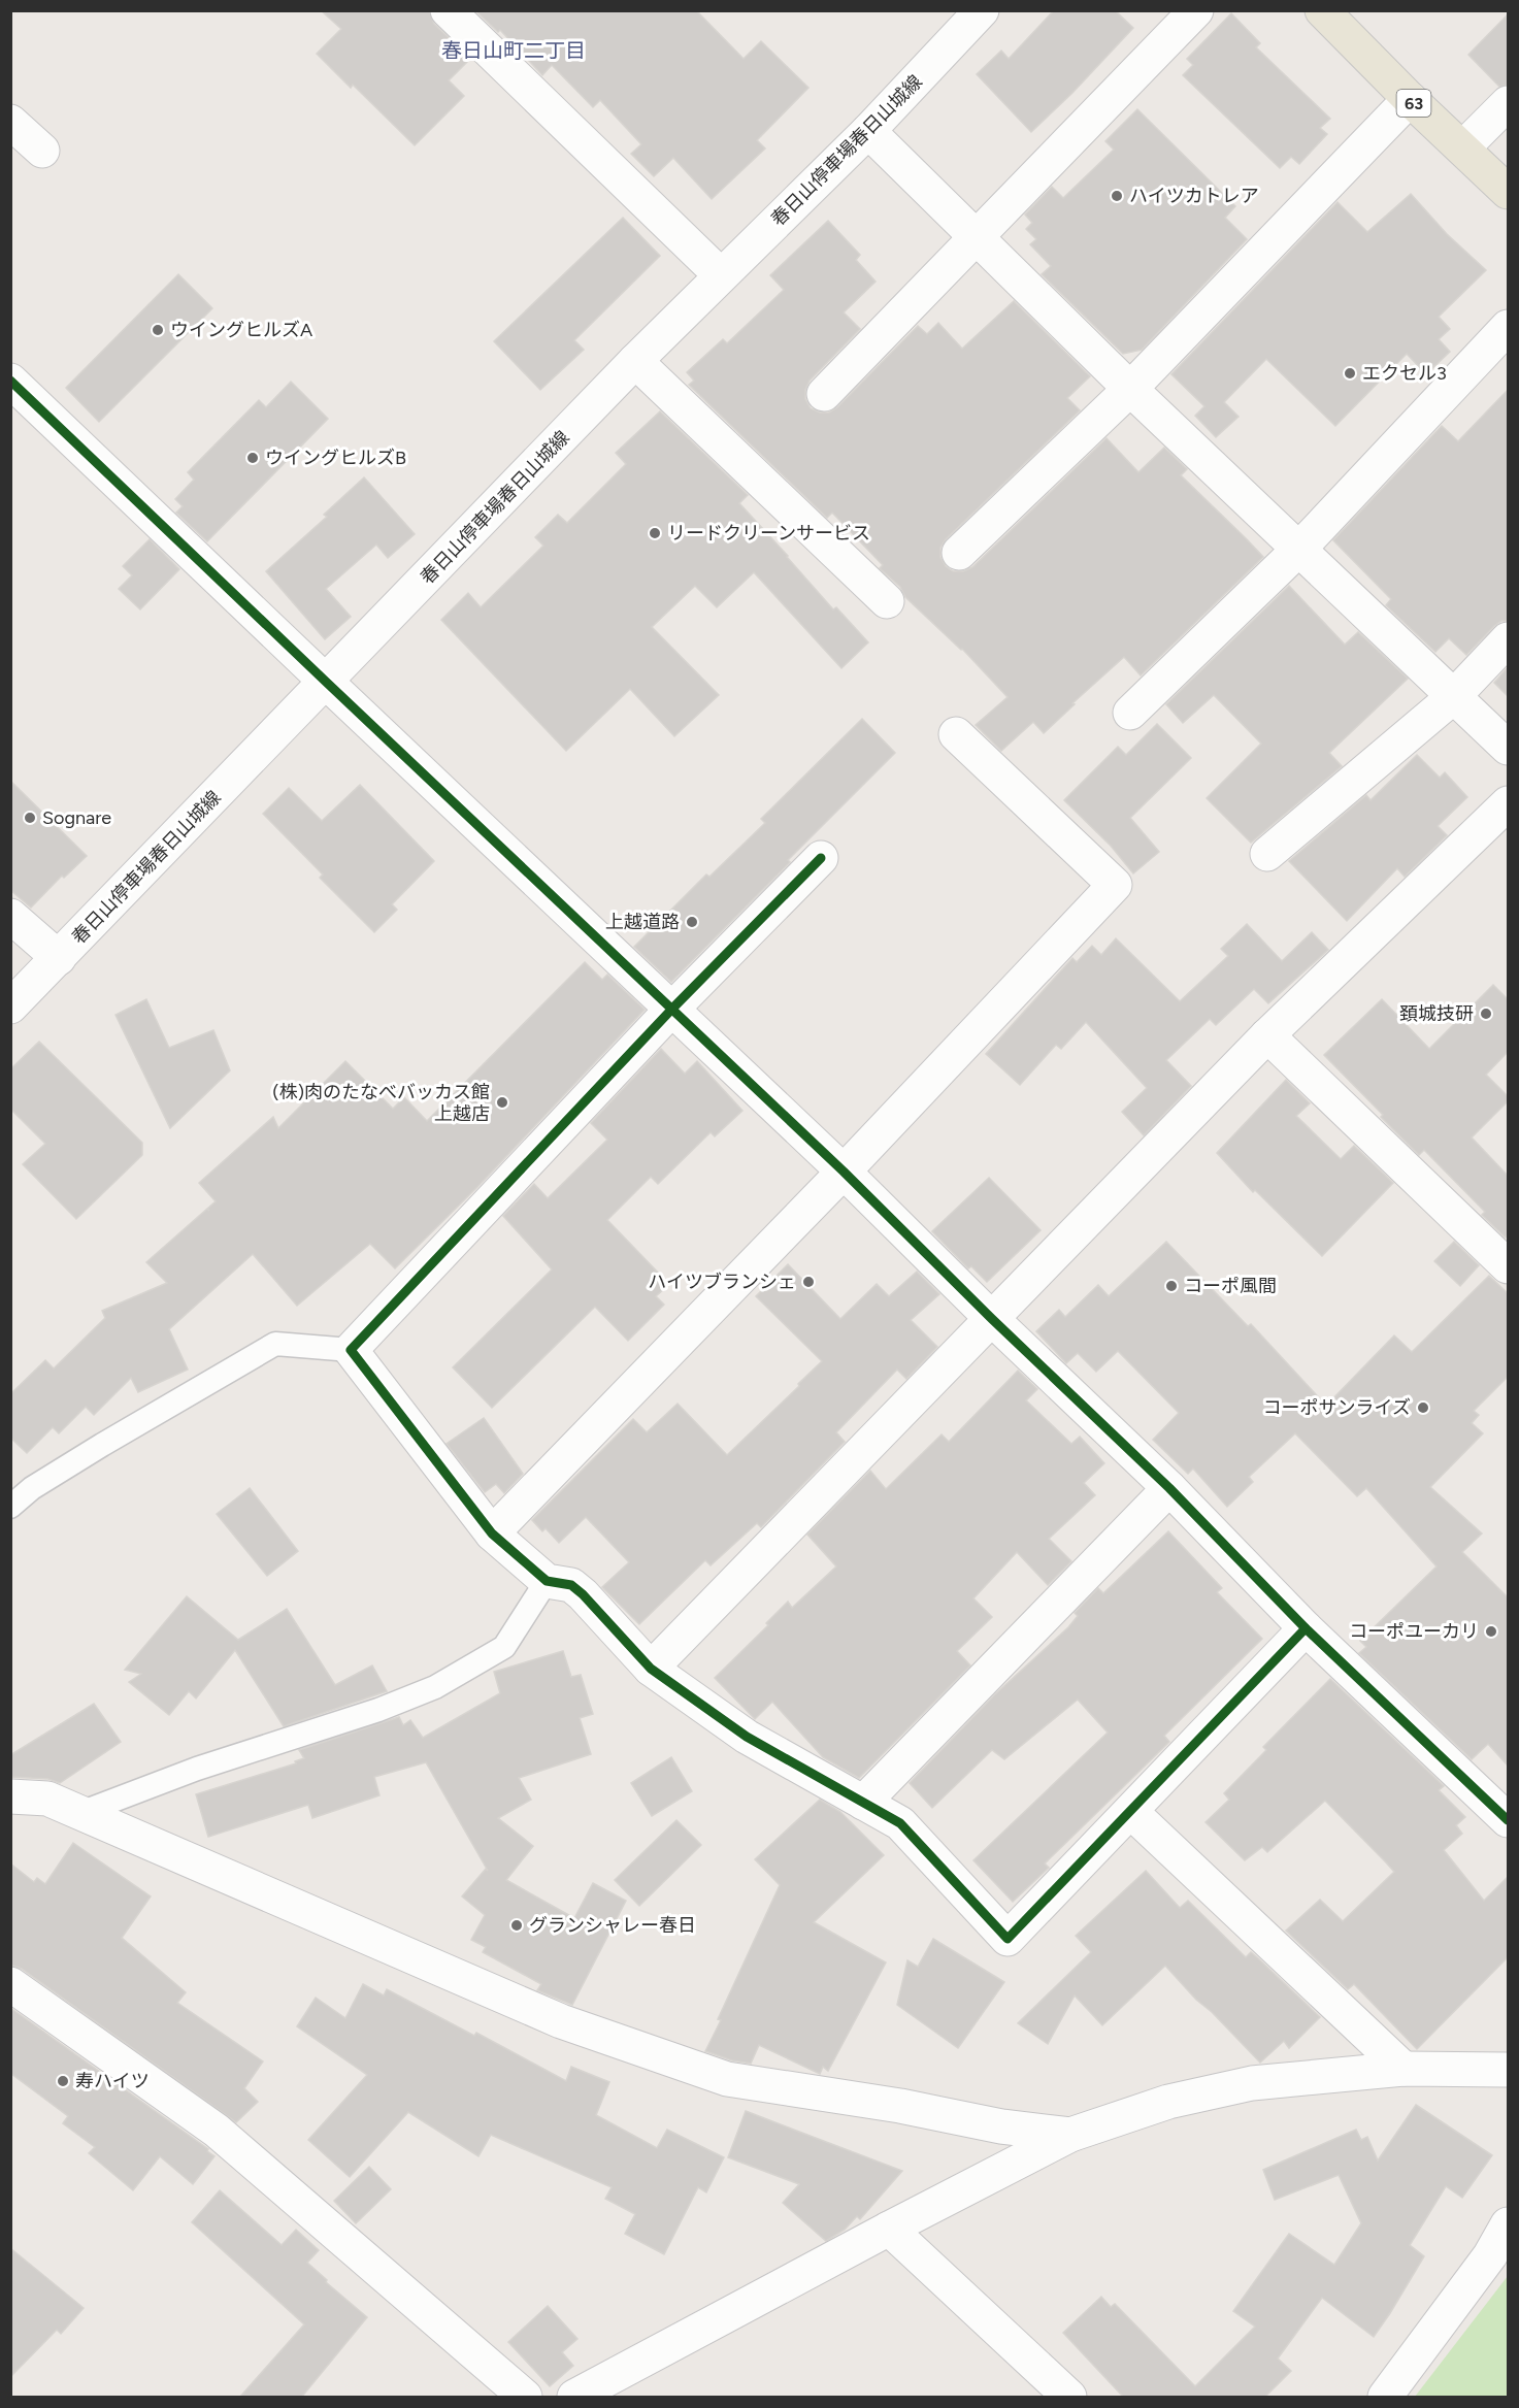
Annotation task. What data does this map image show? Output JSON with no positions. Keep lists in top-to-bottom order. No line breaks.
{"streets":{"main road":["63"],"street":["春日山停車場春日山城線"]},"districts":["春日山町二丁目"],"places":["ハイツカトレア","ウイングヒルズA","エクセル3","ウイングヒルズB","リードクリーンサービス","Sognare","上越道路","頚城技研","(株)肉のたなべバッカス館 上越店","ハイツブランシェ","コーポ風間","コーポサンライズ","コーポユーカリ","グランシャレー春日","寿ハイツ"]}
